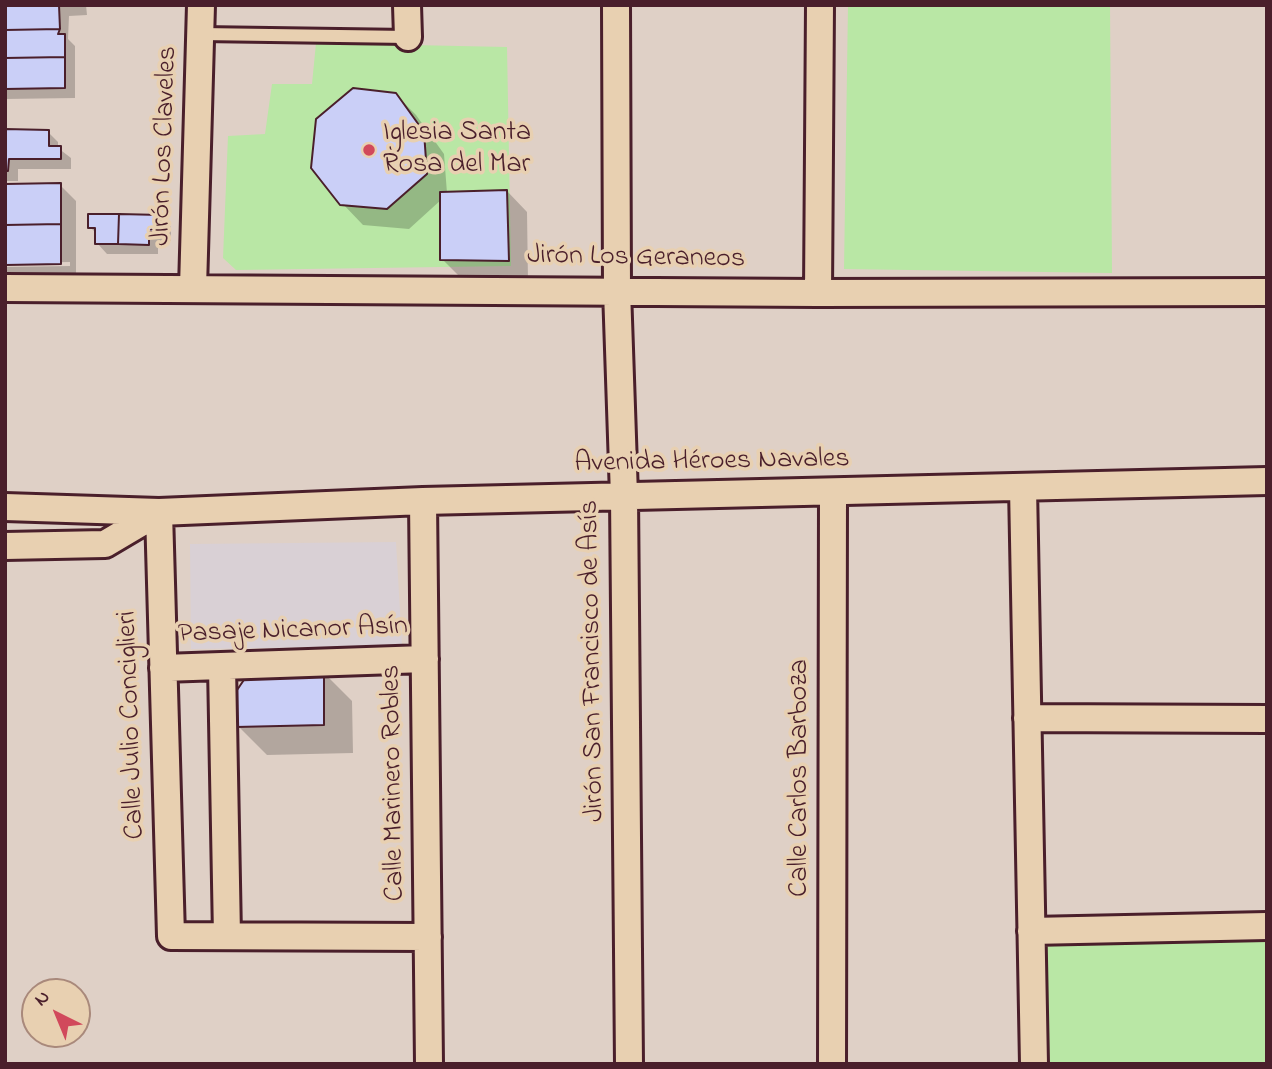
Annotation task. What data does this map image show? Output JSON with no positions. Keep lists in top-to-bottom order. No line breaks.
{"streets":{"street":["Jirón Los Claveles","Jirón Los Geraneos","Avenida Héroes Navales","Pasaje Nicanor Asín","Jirón San Francisco de Asís","Calle Julio Conciglieri","Calle Carlos Barboza","Calle Marinero Robles"]},"crossings":[["Jirón Los Claveles","Jirón Los Geraneos"],["Jirón Los Geraneos","Jirón San Francisco de Asís"],["Avenida Héroes Navales","Jirón San Francisco de Asís"],["Avenida Héroes Navales","Calle Julio Conciglieri"],["Avenida Héroes Navales","Calle Carlos Barboza"],["Avenida Héroes Navales","Calle Marinero Robles"],["Pasaje Nicanor Asín","Calle Julio Conciglieri"],["Pasaje Nicanor Asín","Calle Marinero Robles"]],"places":["Iglesia Santa Rosa del Mar"],"north":"top left"}
